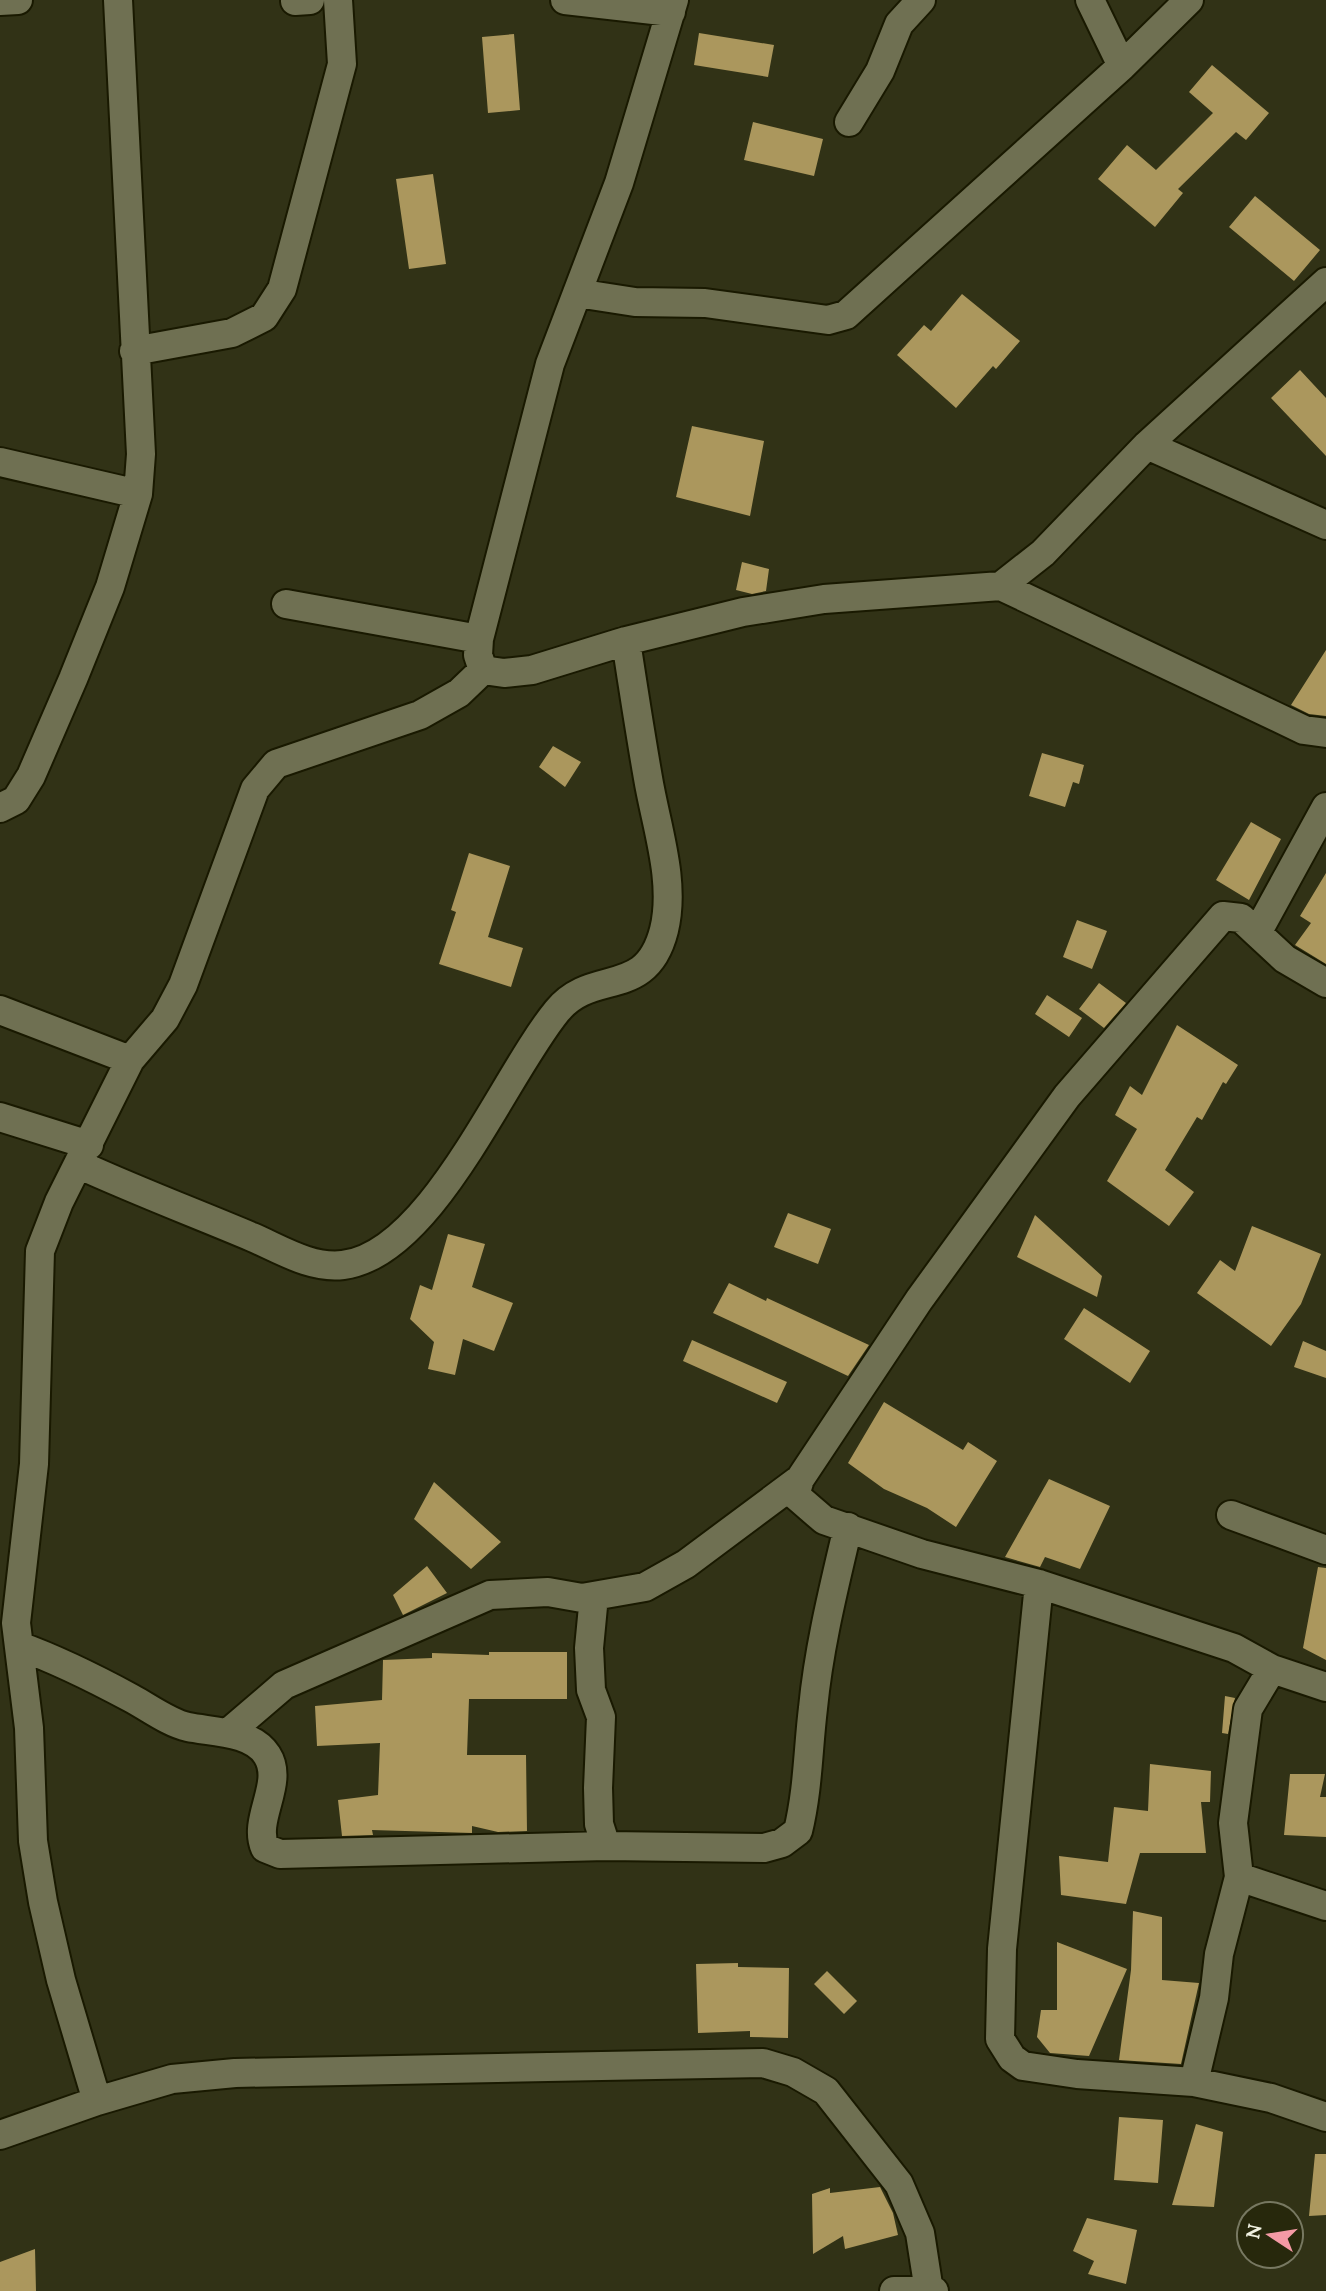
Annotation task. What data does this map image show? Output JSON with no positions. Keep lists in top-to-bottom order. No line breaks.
{"north":"left"}
